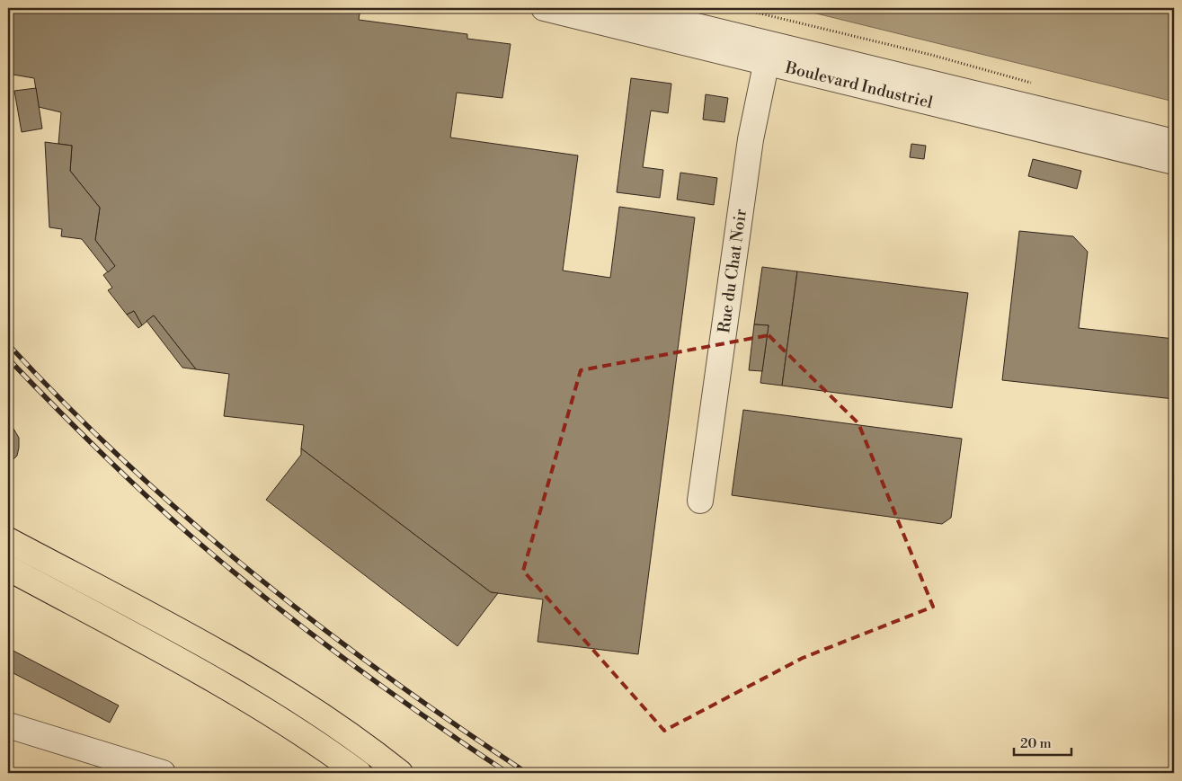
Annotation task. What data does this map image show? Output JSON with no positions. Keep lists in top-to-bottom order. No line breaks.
{"streets":{"street":["Boulevard Industriel","Rue du Chat Noir"]},"crossings":[["Boulevard Industriel","Rue du Chat Noir"]],"scale_bar":"20 m"}
